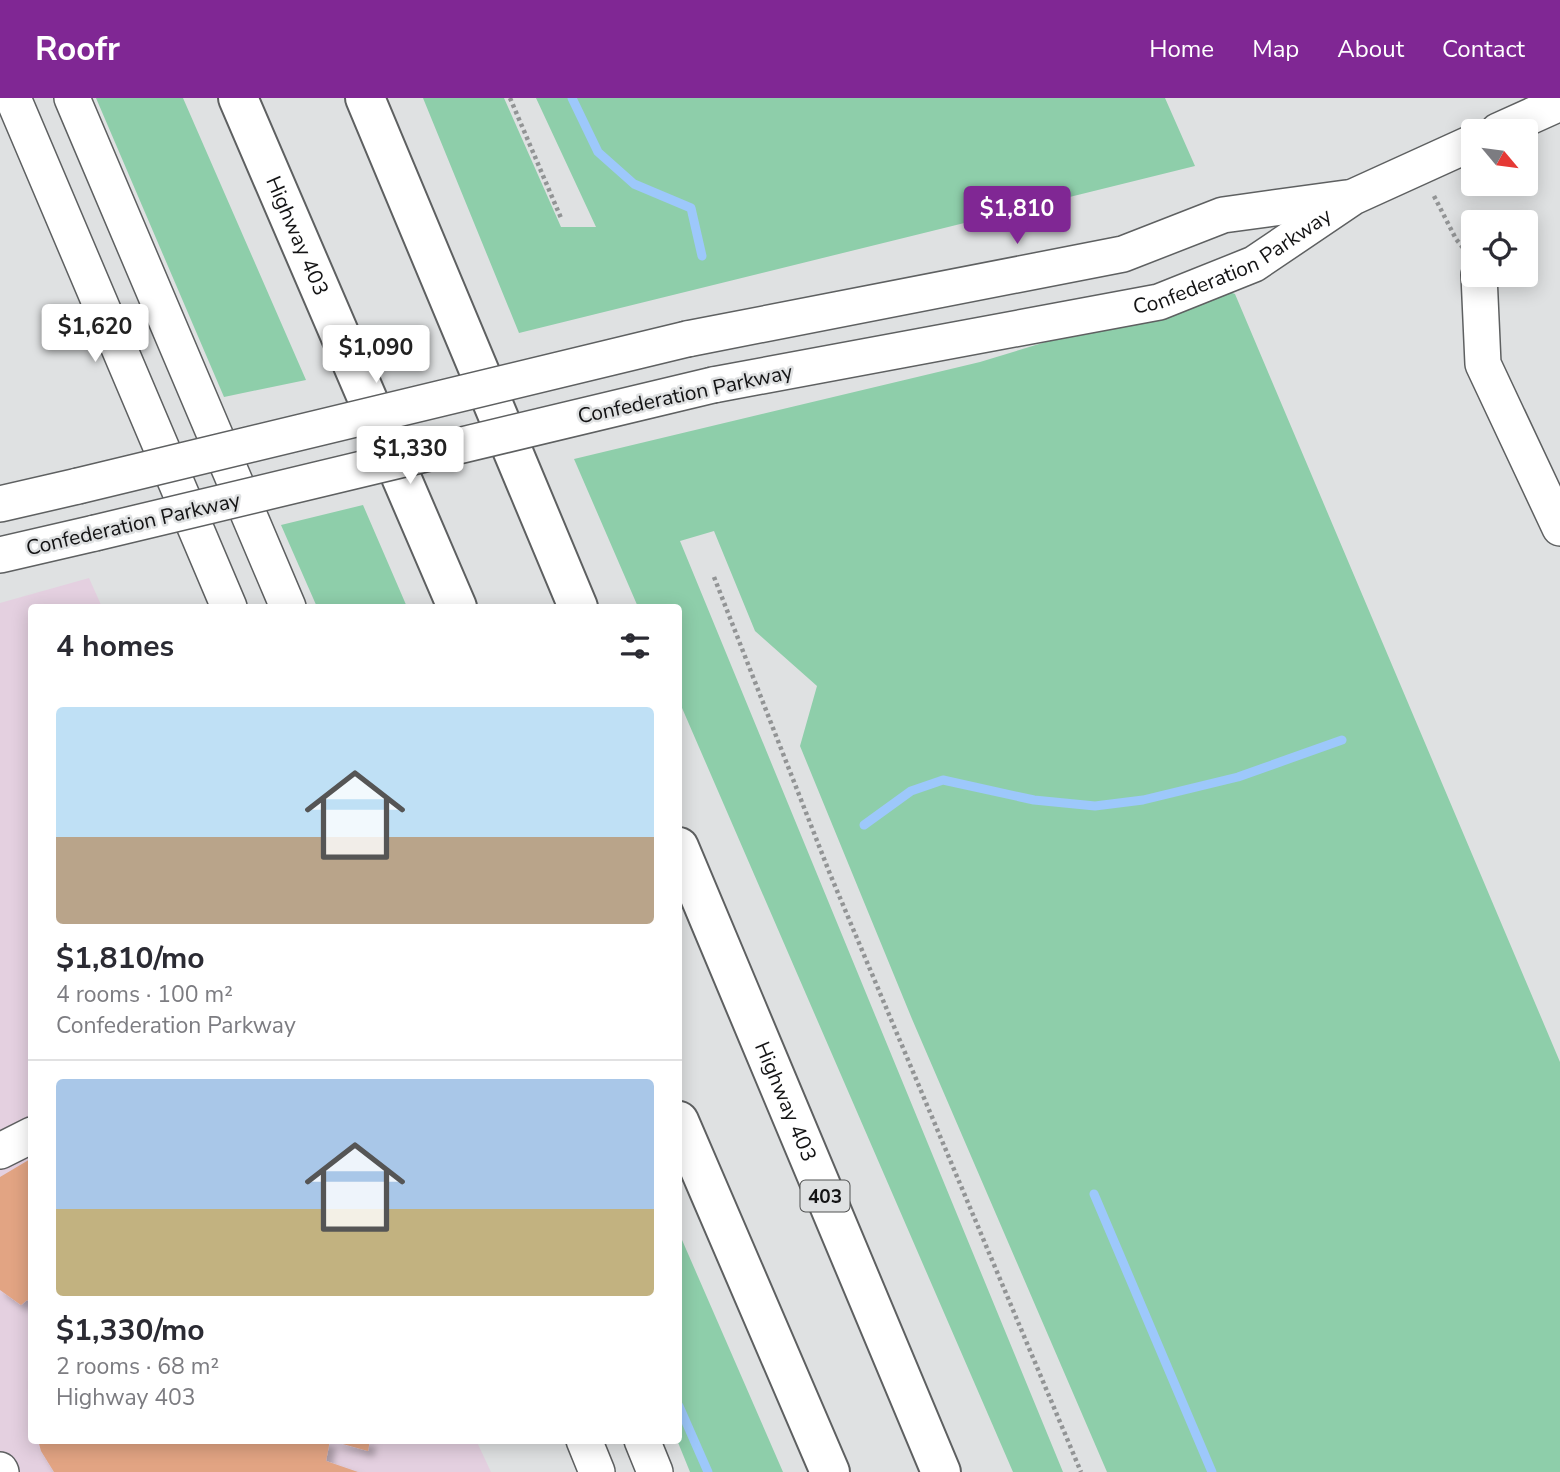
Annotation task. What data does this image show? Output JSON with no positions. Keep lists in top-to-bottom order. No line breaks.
{"streets":{"highway":["Highway 403","403"],"street":["Confederation Parkway"]},"north":"bottom right","page":{"header":"Roofr","nav":["Home","Map","About","Contact"],"price":["$1,810","$1,620","$1,090","$1,330"],"heading":"4 homes","list":[{"name":"$1,810/mo","note":"4 rooms · 100 m² · Confederation Parkway"},{"name":"$1,330/mo","note":"2 rooms · 68 m² · Highway 403"}]}}
